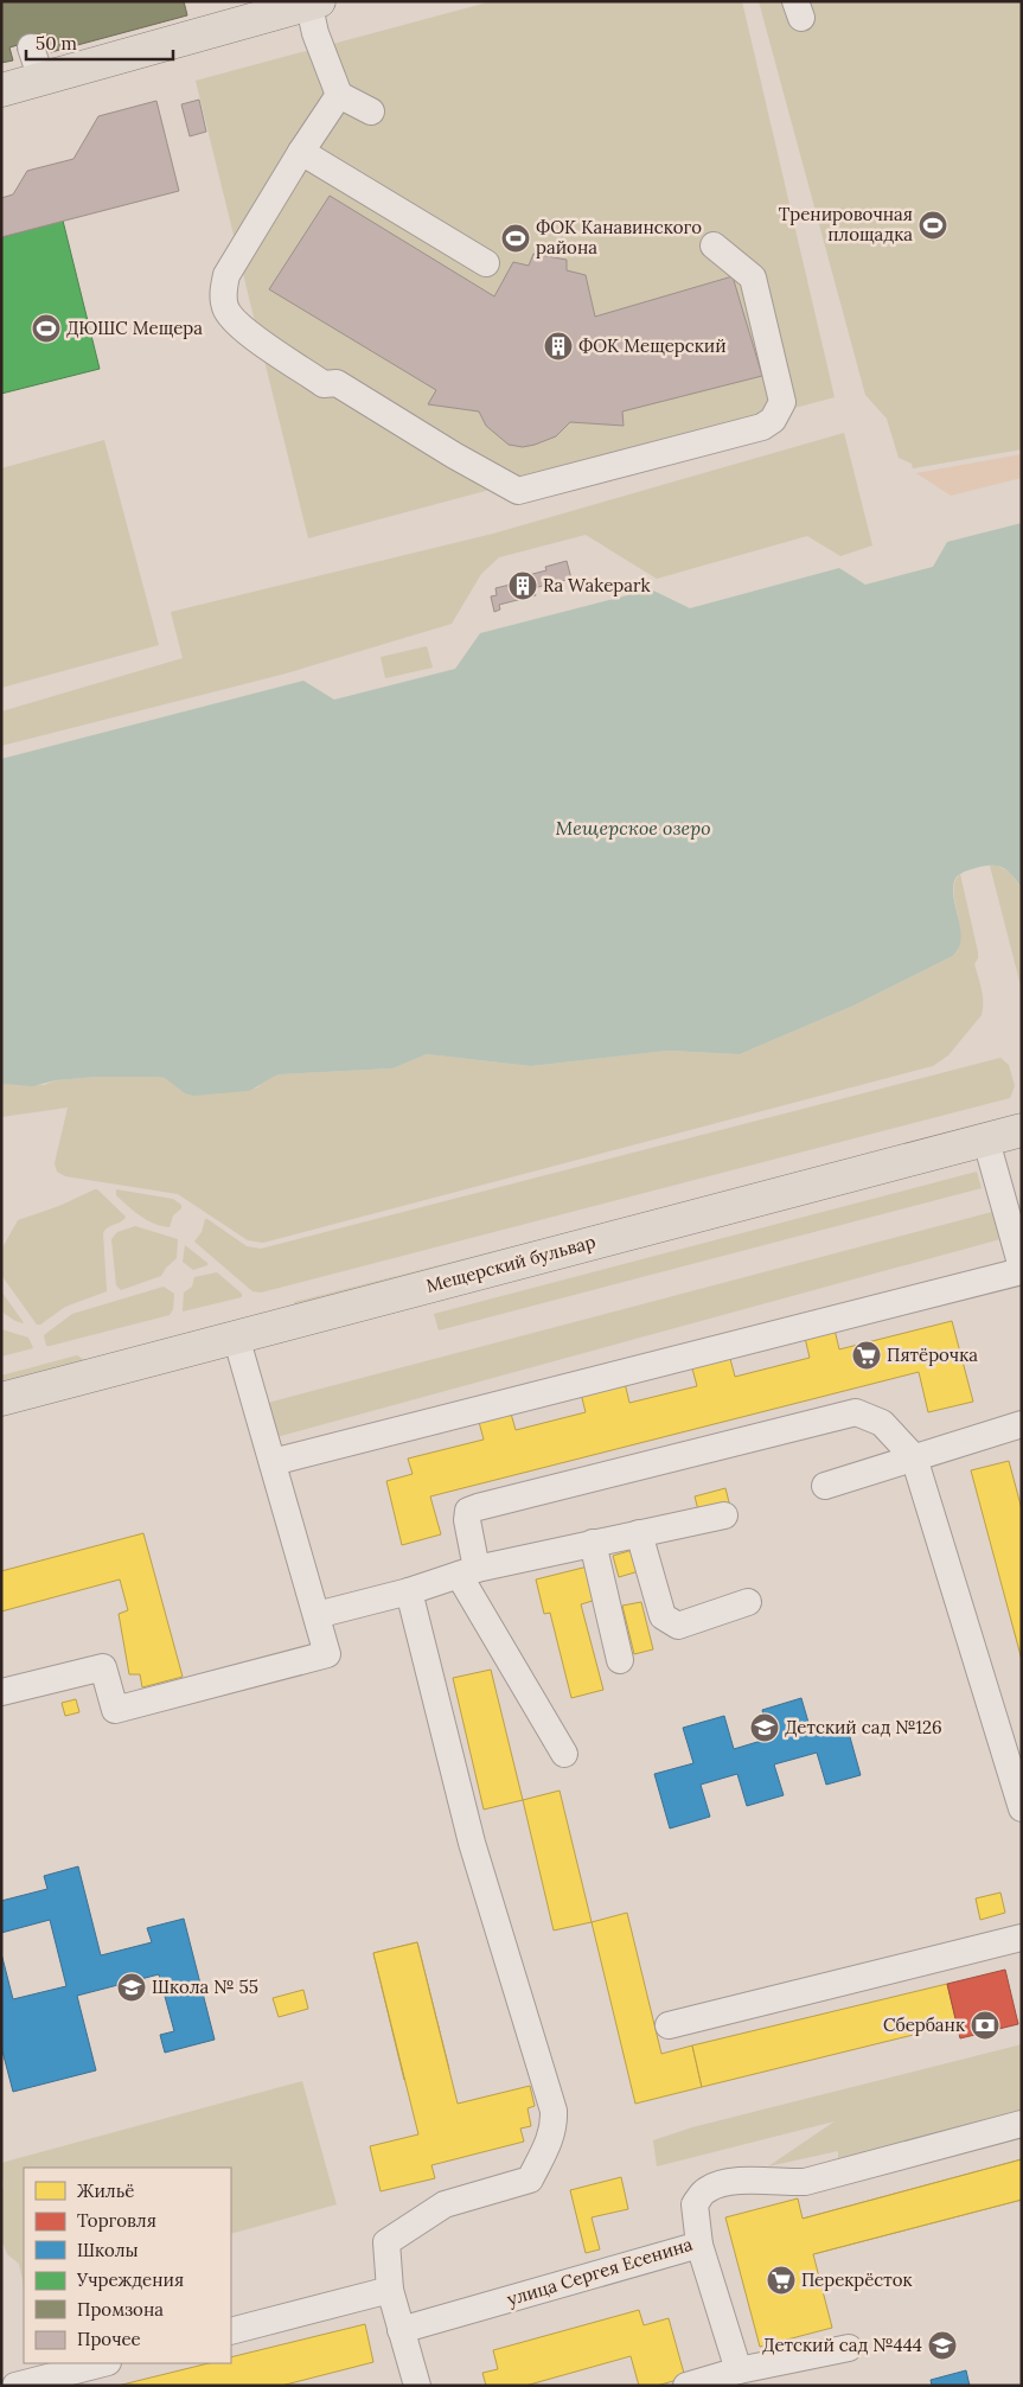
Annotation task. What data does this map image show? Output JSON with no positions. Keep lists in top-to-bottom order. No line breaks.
{"streets":{"main road":["Мещерский бульвар"],"street":["улица Сергея Есенина"]},"water":["Мещерское озеро"],"places":{"sports":["Тренировочная площадка","ФОК Канавинского района","ДЮШС Мещера"],"building":["ФОК Мещерский","Ra Wakepark"],"supermarket":["Пятёрочка","Перекрёсток"],"school or university":["Детский сад №126","Школа № 55","Детский сад №444"],"bank":["Сбербанк"]},"legend":["Жильё","Торговля","Школы","Учреждения","Промзона","Прочее"],"scale_bar":"50 m"}
